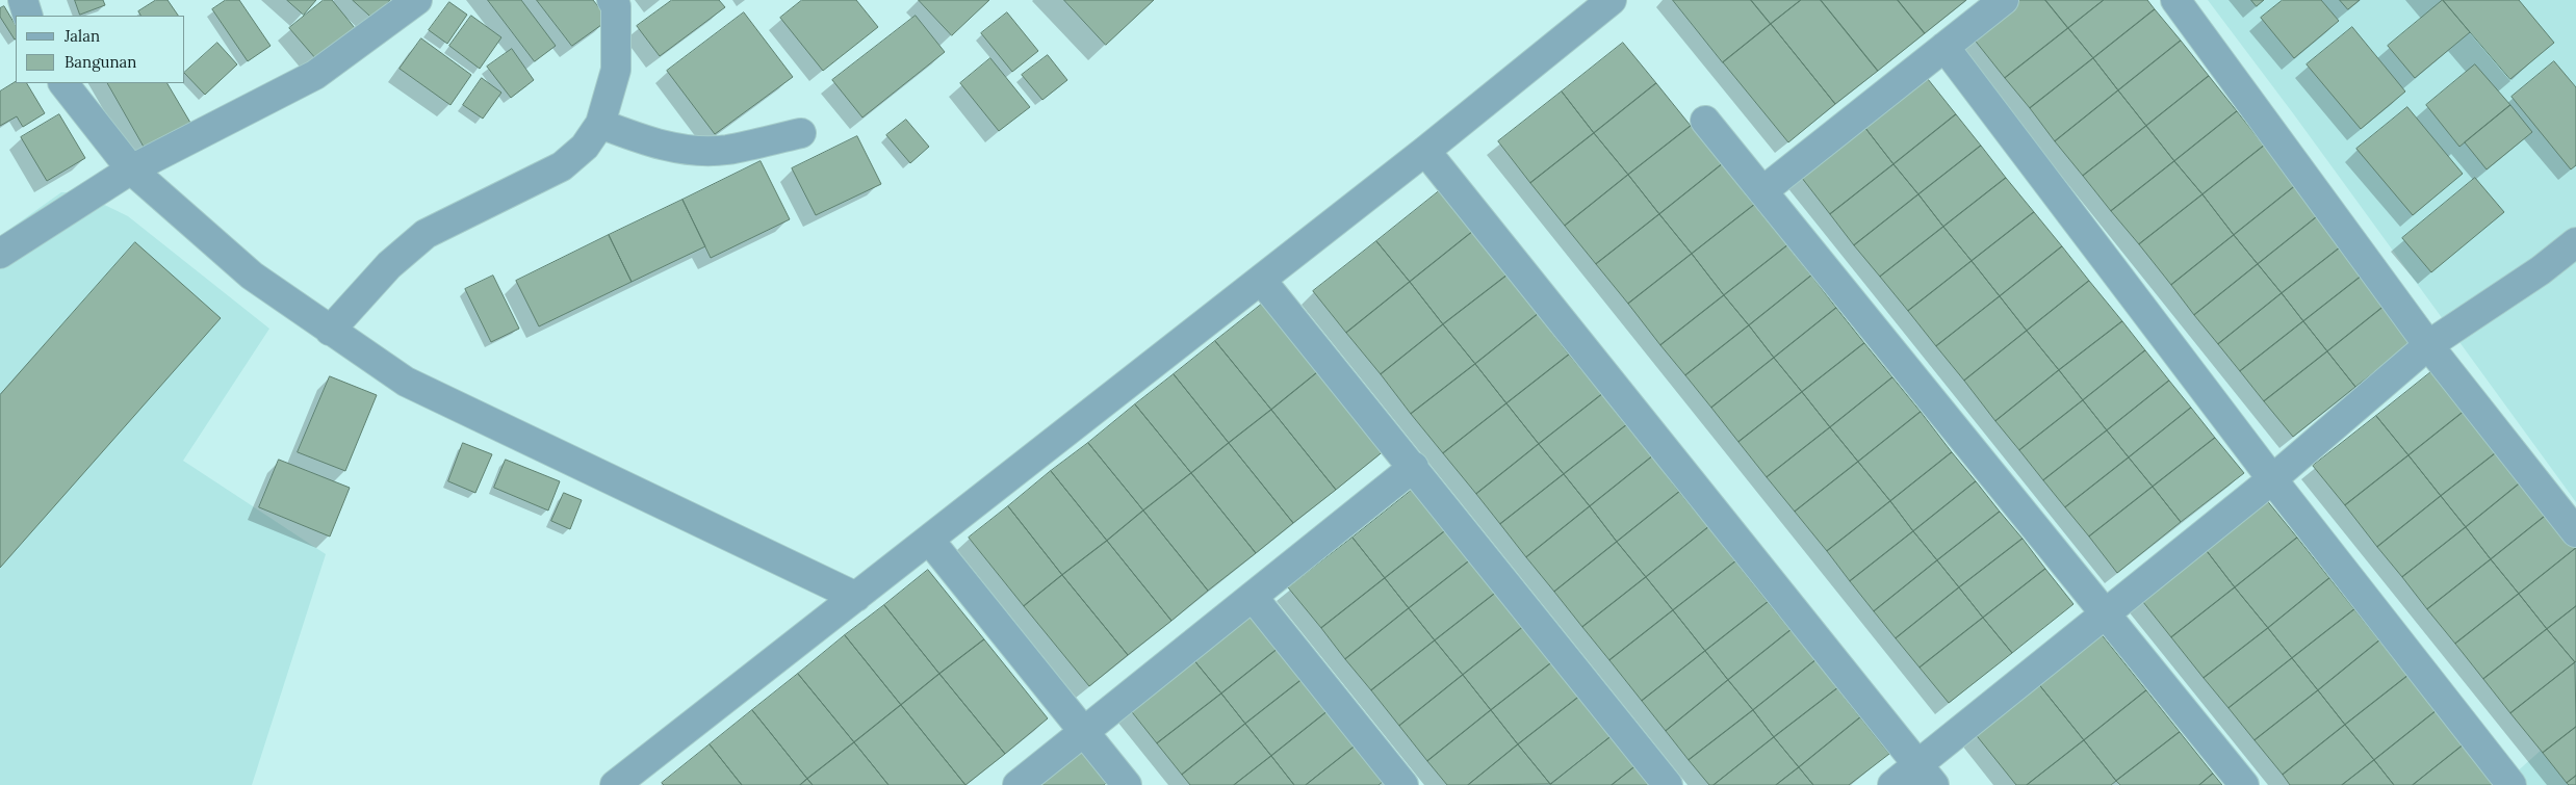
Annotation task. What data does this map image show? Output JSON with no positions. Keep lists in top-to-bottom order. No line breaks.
{"legend":["Jalan","Bangunan"]}
